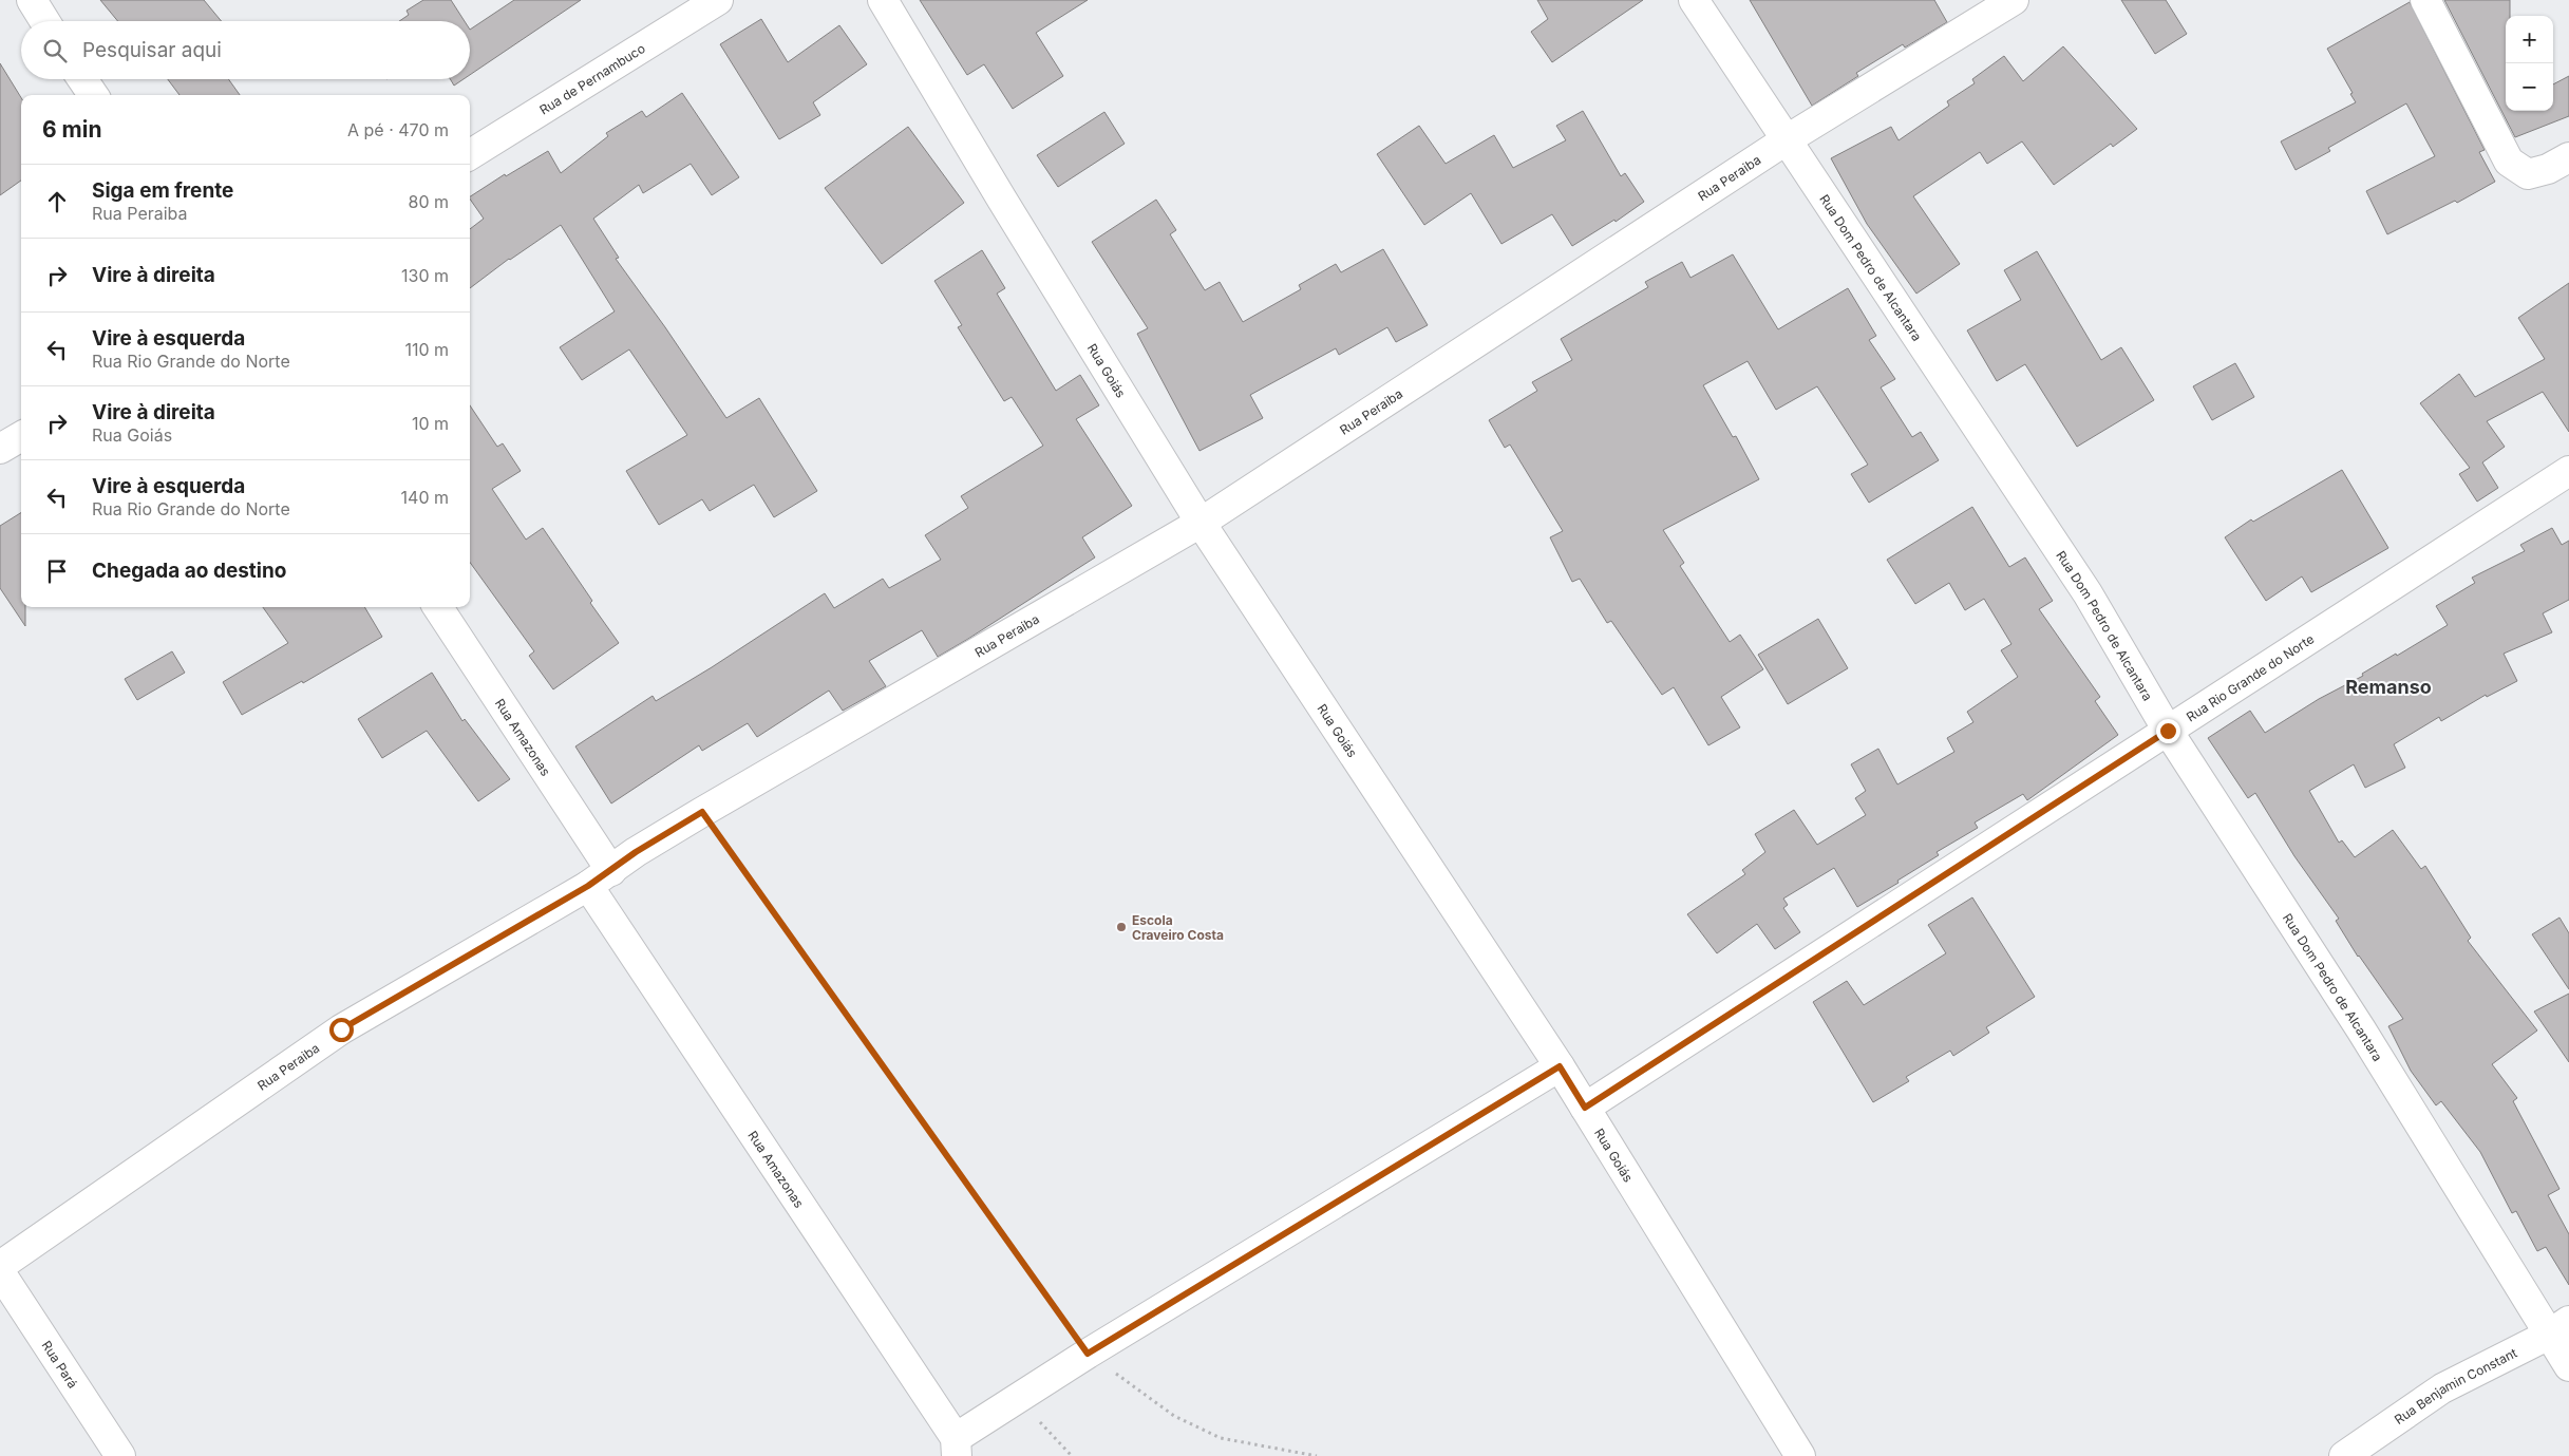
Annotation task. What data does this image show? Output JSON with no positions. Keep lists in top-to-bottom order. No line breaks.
{"streets":{"street":["Rua de Pernambuco","Rua Peraiba","Rua Dom Pedro de Alcantara","Rua Goiás","Rua Rio Grande do Norte","Rua Amazonas","Rua Pará","Rua Benjamin Constant"]},"crossings":[["Rua Peraiba","Rua Dom Pedro de Alcantara"],["Rua Peraiba","Rua Goiás"],["Rua Peraiba","Rua Amazonas"],["Rua Dom Pedro de Alcantara","Rua Rio Grande do Norte"],["Rua Dom Pedro de Alcantara","Rua Benjamin Constant"],["Rua Goiás","Rua Rio Grande do Norte"]],"districts":["Remanso"],"places":["Escola Craveiro Costa"],"page":{"map_buttons":["+","−"],"search":"Pesquisar aqui","heading":["6 min","A pé · 470 m"],"list":[["Siga em frente","Rua Peraiba","80 m"],["Vire à direita","130 m"],["Vire à esquerda","Rua Rio Grande do Norte","110 m"],["Vire à direita","Rua Goiás","10 m"],["Vire à esquerda","Rua Rio Grande do Norte","140 m"],"Chegada ao destino"]}}
